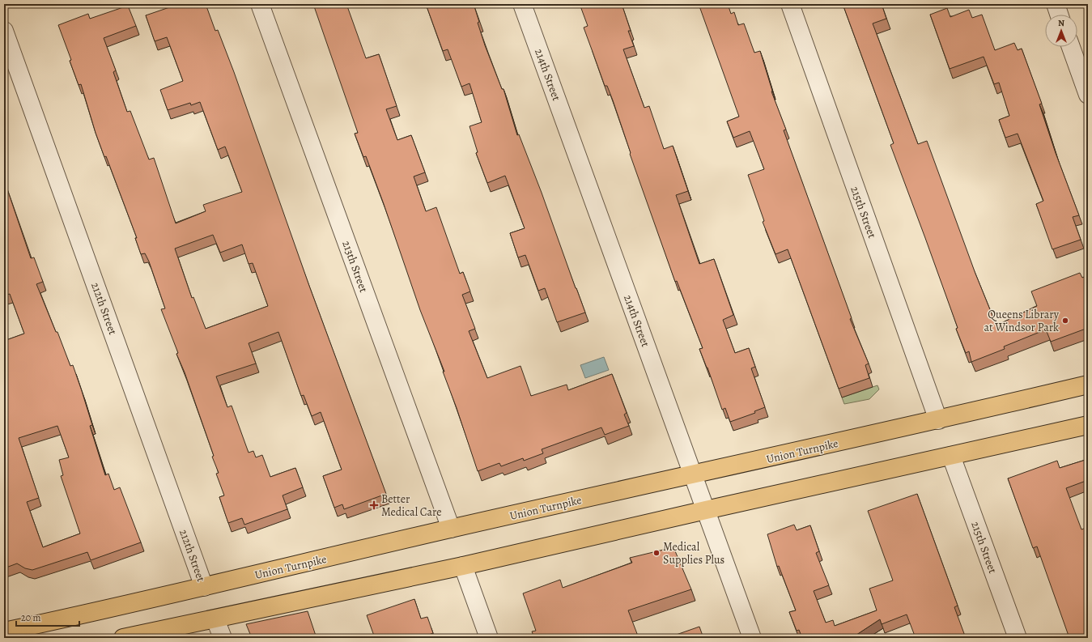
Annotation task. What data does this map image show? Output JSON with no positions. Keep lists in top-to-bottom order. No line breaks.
{"streets":{"main road":["Union Turnpike"],"street":["214th Street","215th Street","213th Street","212th Street"]},"crossings":[["214th Street","Union Turnpike"],["215th Street","Union Turnpike"],["213th Street","Union Turnpike"],["212th Street","Union Turnpike"]],"places":{"other":["Queens Library at Windsor Park","Medical Supplies Plus"],"health":["Better Medical Care"]},"scale_bar":"20 m","north":"top"}
